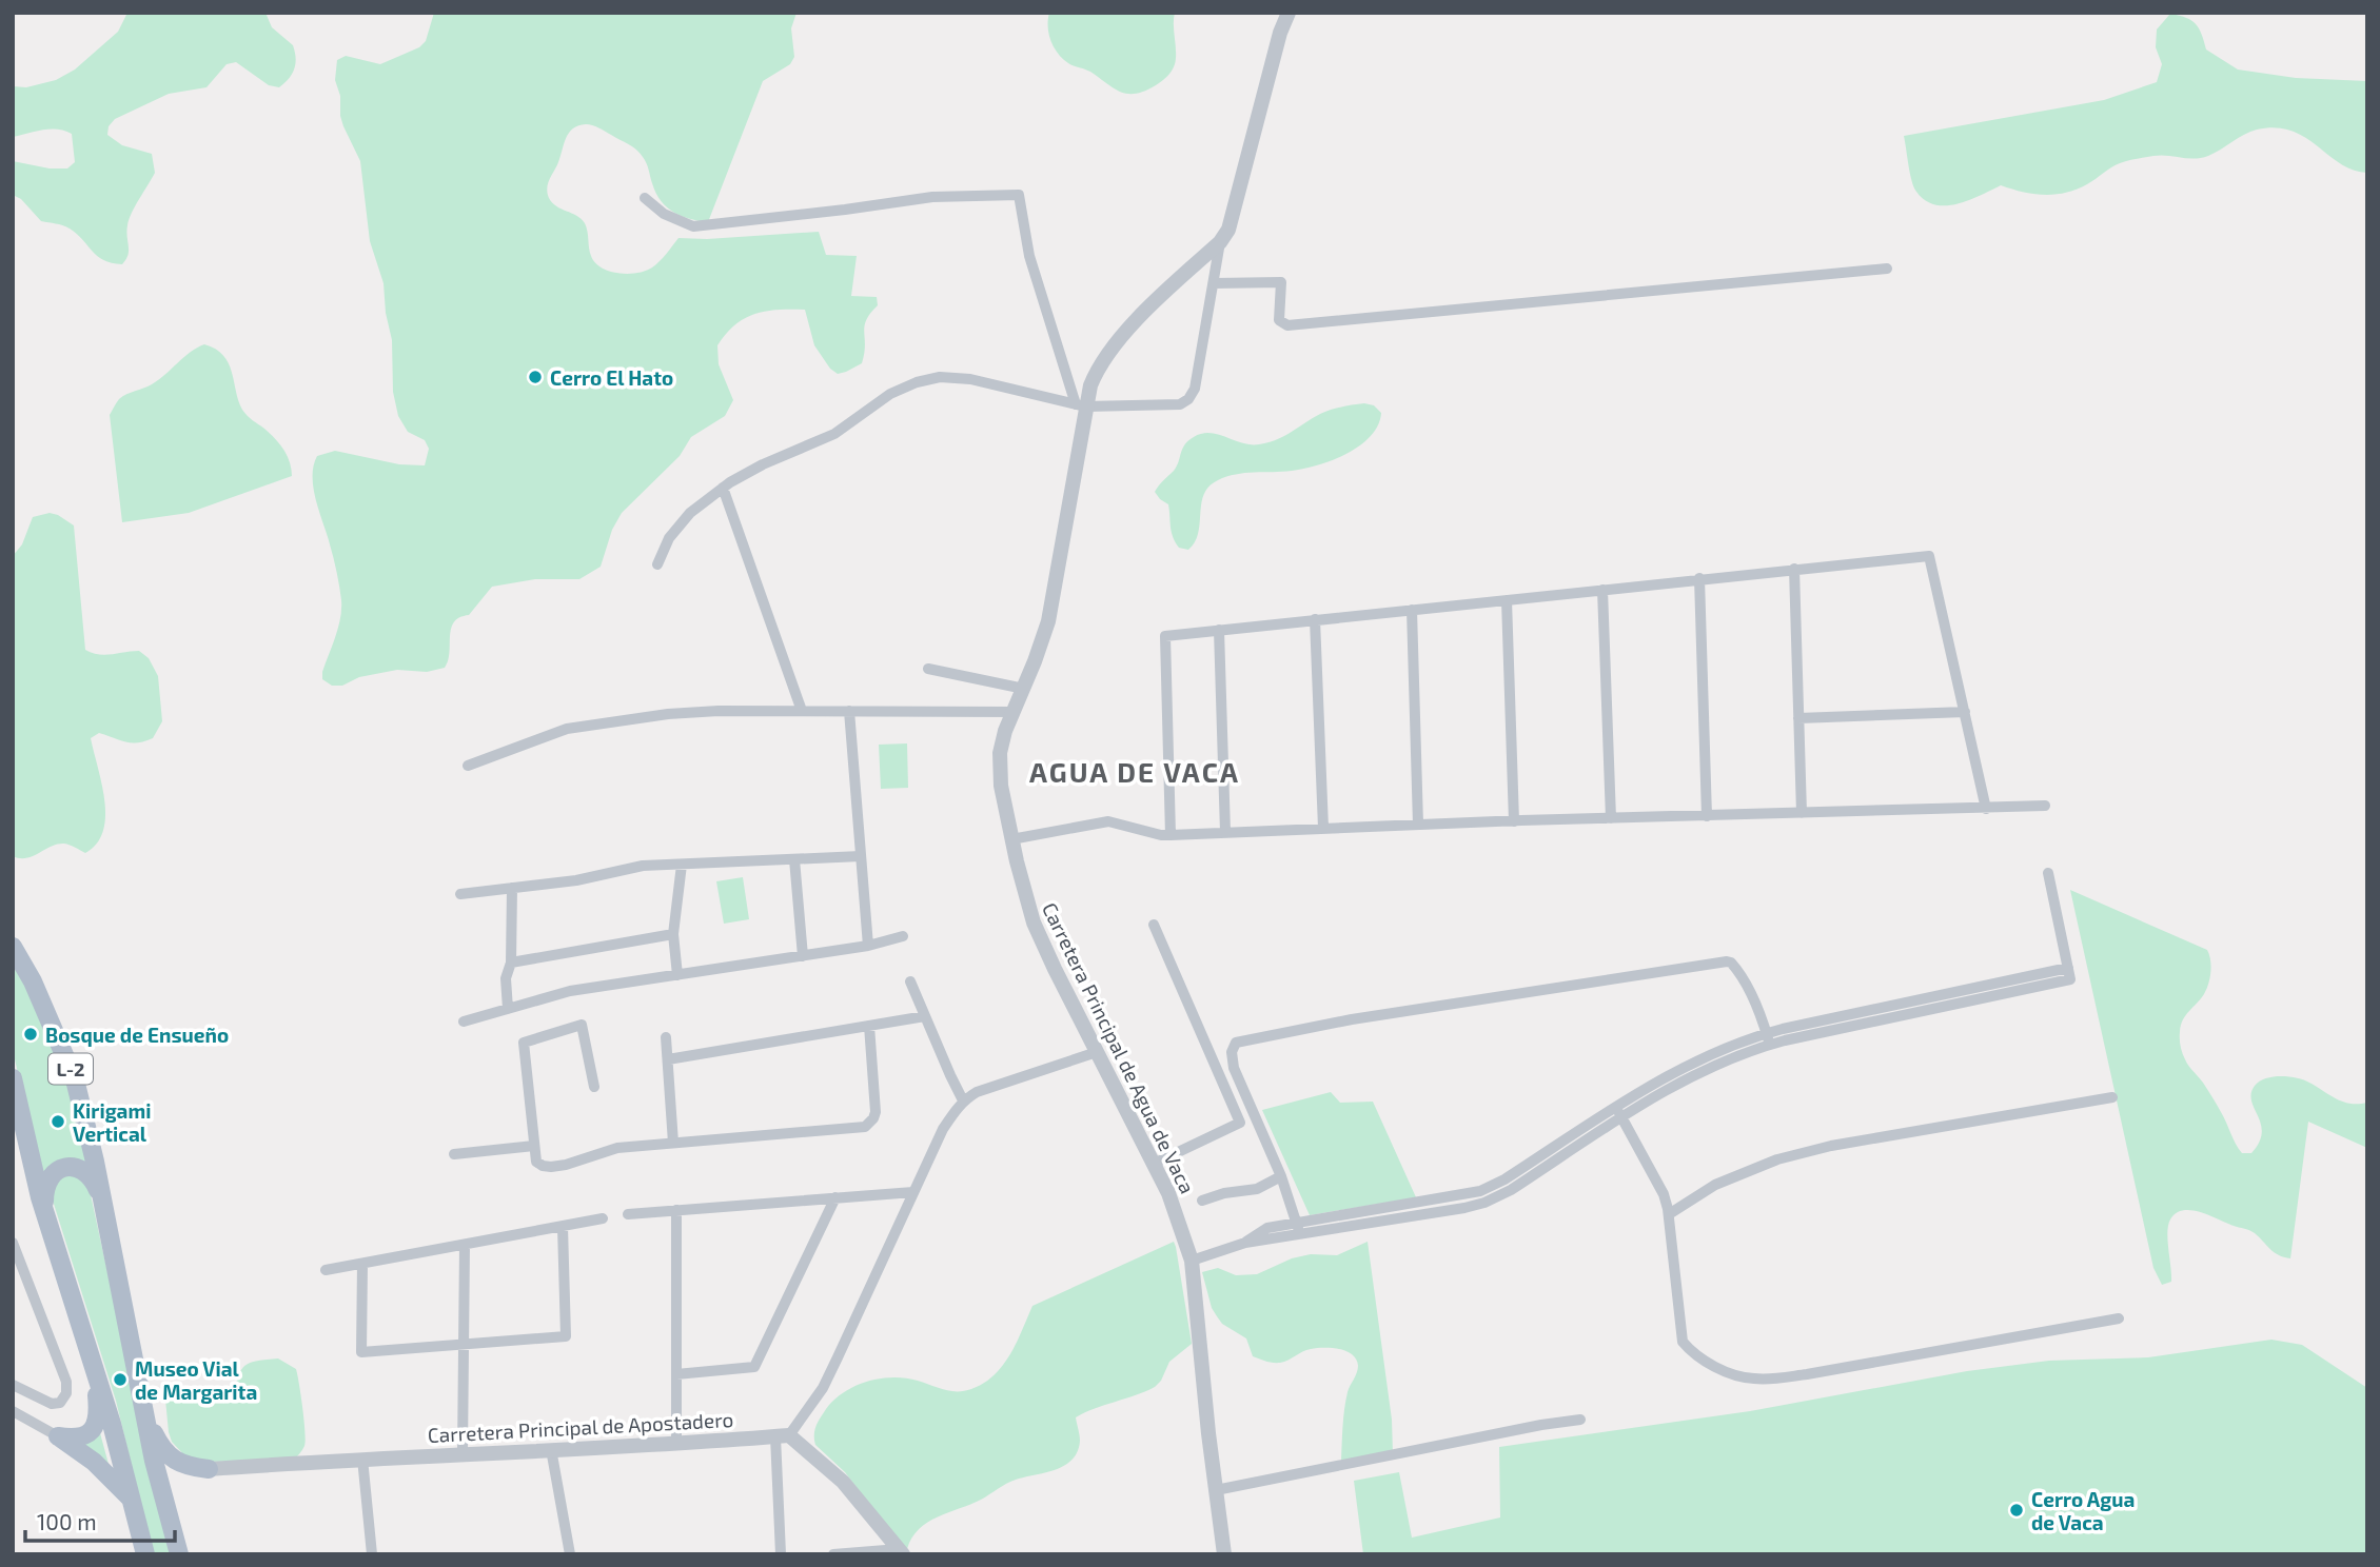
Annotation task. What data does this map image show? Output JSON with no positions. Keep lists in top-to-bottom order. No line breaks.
{"streets":{"main road":["L-2"],"street":["Carretera Principal de Agua de Vaca","Carretera Principal de Apostadero"]},"districts":["AGUA DE VACA"],"places":["Cerro El Hato","Bosque de Ensueño","Kirigami Vertical","Museo Vial de Margarita","Cerro Agua de Vaca"],"scale_bar":"100 m"}
